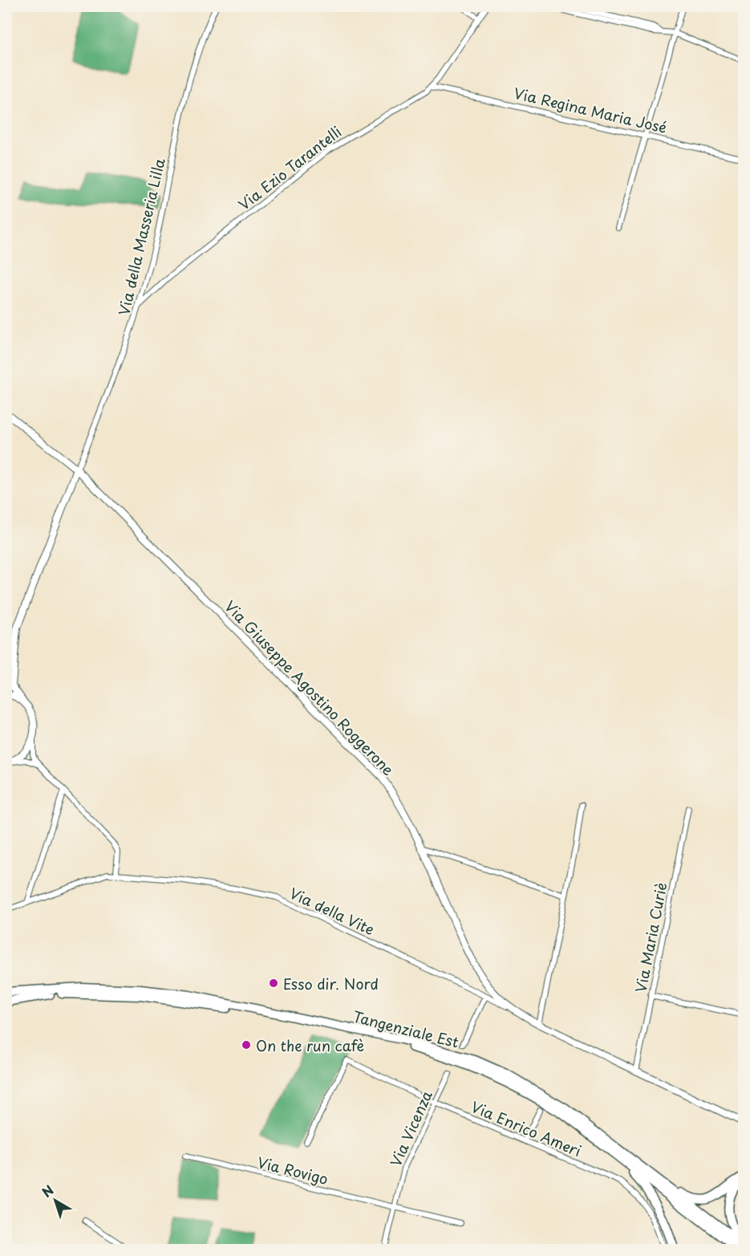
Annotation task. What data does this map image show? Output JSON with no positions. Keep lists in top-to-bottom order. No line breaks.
{"streets":{"highway":["Tangenziale Est"],"street":["Via Regina Maria José","Via Ezio Tarantelli","Via della Masseria Lilla","Via Giuseppe Agostino Roggerone","Via della Vite","Via Maria Curiè","Via Vicenza","Via Enrico Ameri","Via Rovigo"]},"crossings":[["Via Regina Maria José","Via Ezio Tarantelli"],["Via Ezio Tarantelli","Via della Masseria Lilla"],["Via della Masseria Lilla","Via Giuseppe Agostino Roggerone"],["Via Giuseppe Agostino Roggerone","Via della Vite"],["Via Giuseppe Agostino Roggerone","Via Maria Curiè"],["Via Vicenza","Via Enrico Ameri"],["Via Vicenza","Via Rovigo"]],"places":["Esso dir. Nord","On the run cafè"],"north":"top left"}
